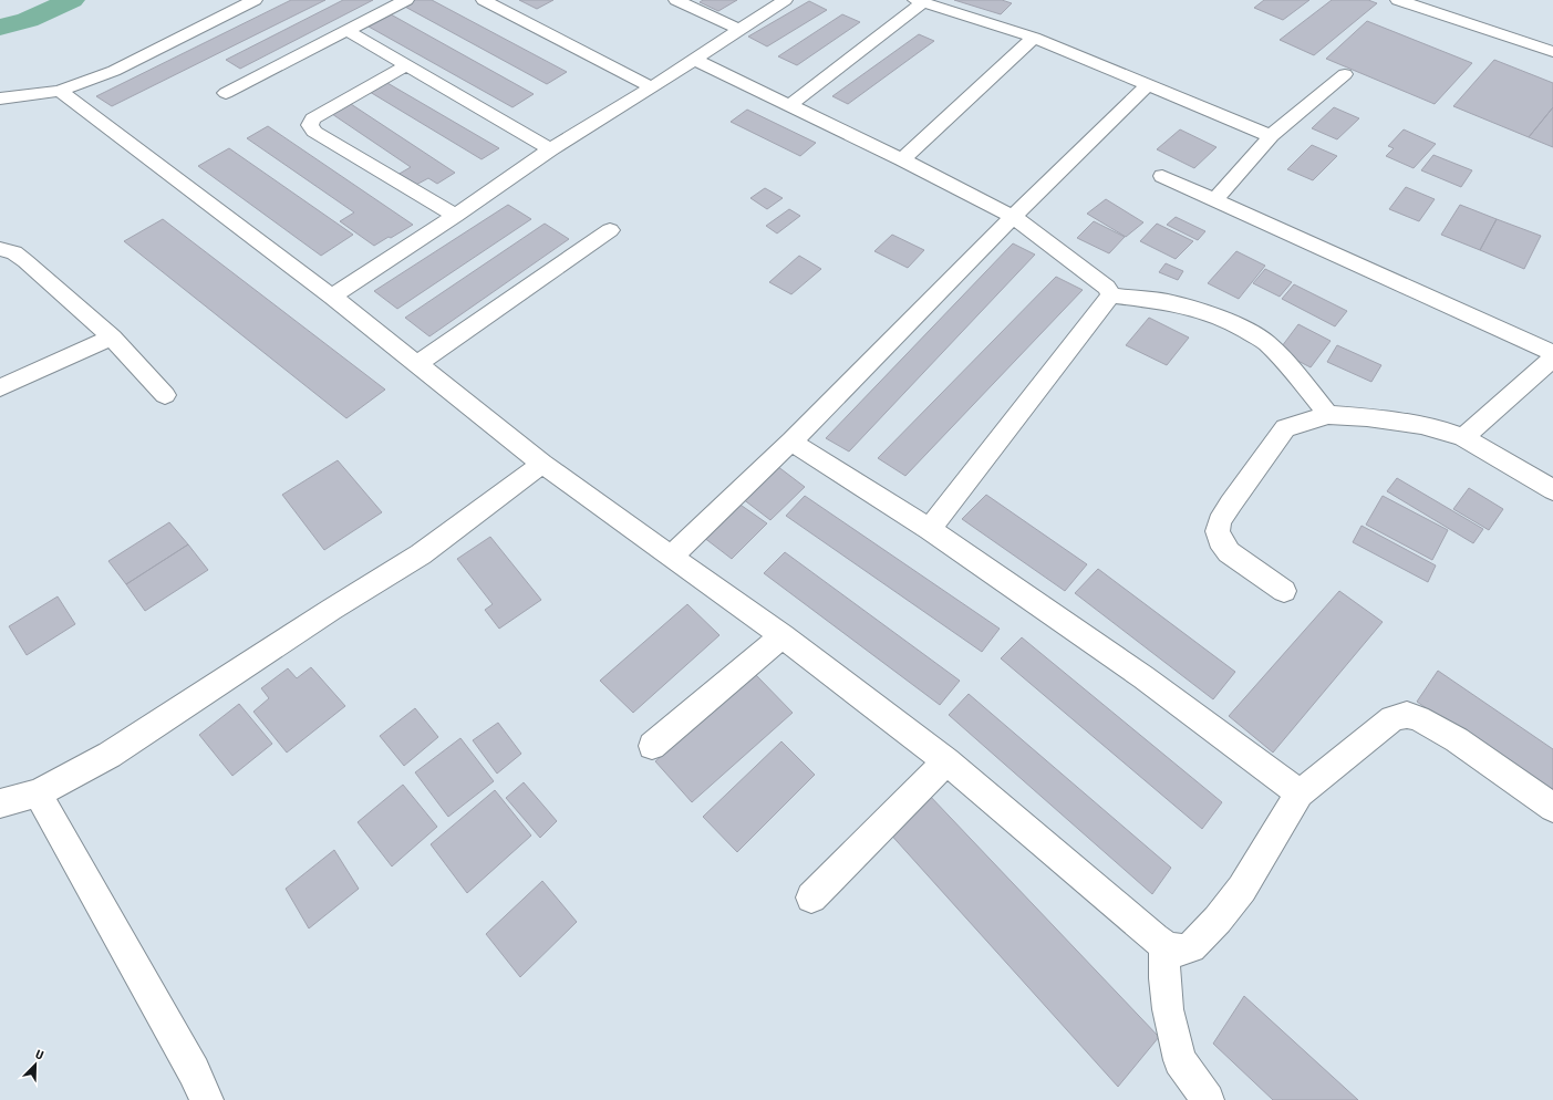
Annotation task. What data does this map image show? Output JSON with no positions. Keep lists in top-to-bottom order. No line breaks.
{"north":"top right"}
